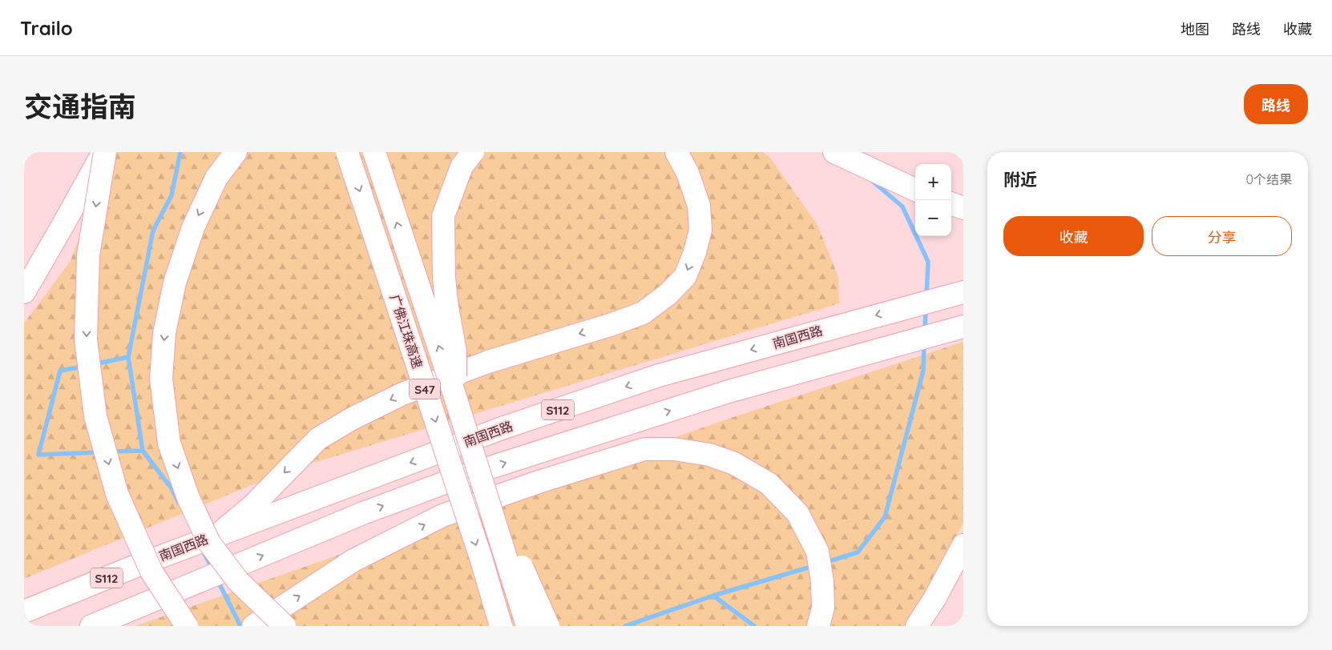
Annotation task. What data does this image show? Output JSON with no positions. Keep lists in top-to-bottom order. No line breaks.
{"streets":{"main road":["广佛江珠高速","南国西路","S47","S112"]},"page":{"header":"Trailo","nav":["地图","路线","收藏"],"title":"交通指南","buttons":["路线",["收藏","分享"]],"heading":["附近","0个结果"],"map_buttons":["+","−"]}}
